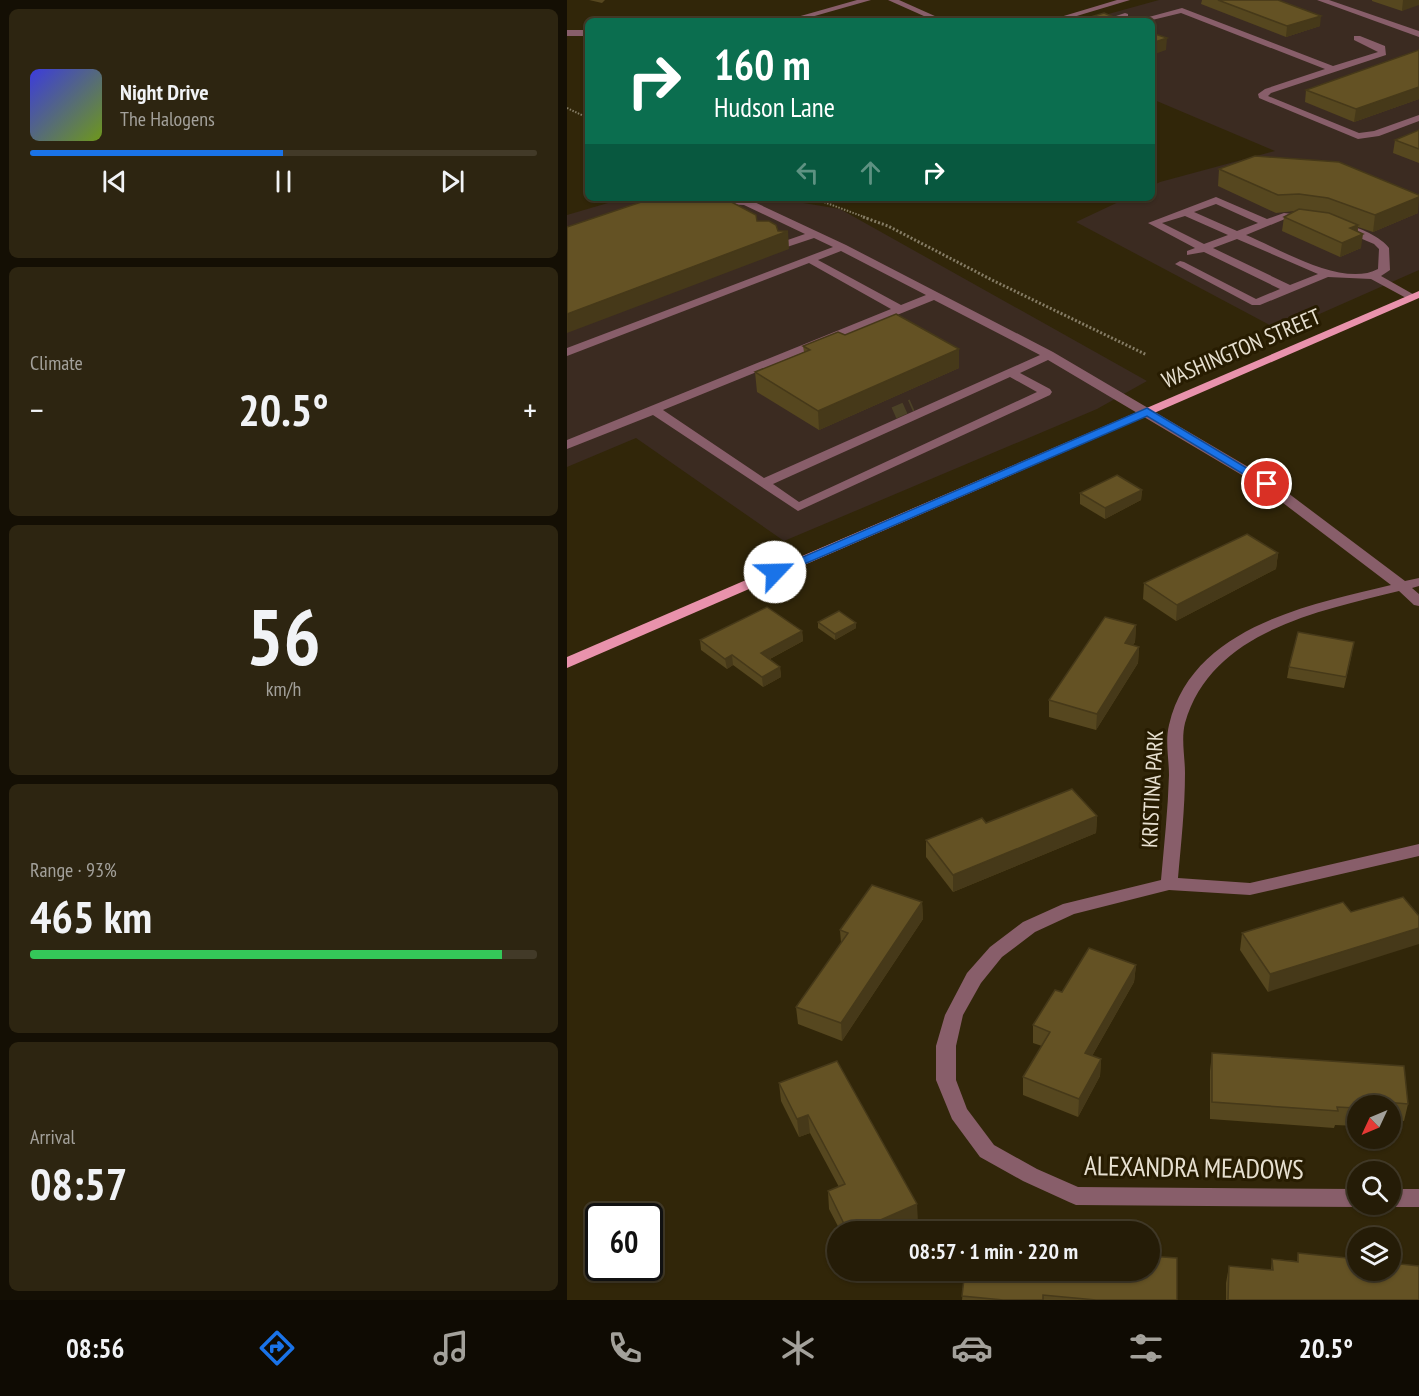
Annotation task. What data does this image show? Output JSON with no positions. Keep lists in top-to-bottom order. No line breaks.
{"streets":{"main road":["WASHINGTON STREET"],"street":["KRISTINA PARK","ALEXANDRA MEADOWS"]},"crossings":[["KRISTINA PARK","ALEXANDRA MEADOWS"]],"north":"bottom left","page":{"turn":["160 m","Hudson Lane"],"song":["Night Drive","The Halogens"],"tile":["Climate",["56","km/h"],["Range · 93%","465 km"],["Arrival","08:57"]],"heat":["−","20.5°","+"],"limit":"60","trip":"08:57 · 1 min · 220 m","tabs":["08:56","20.5°"]}}
